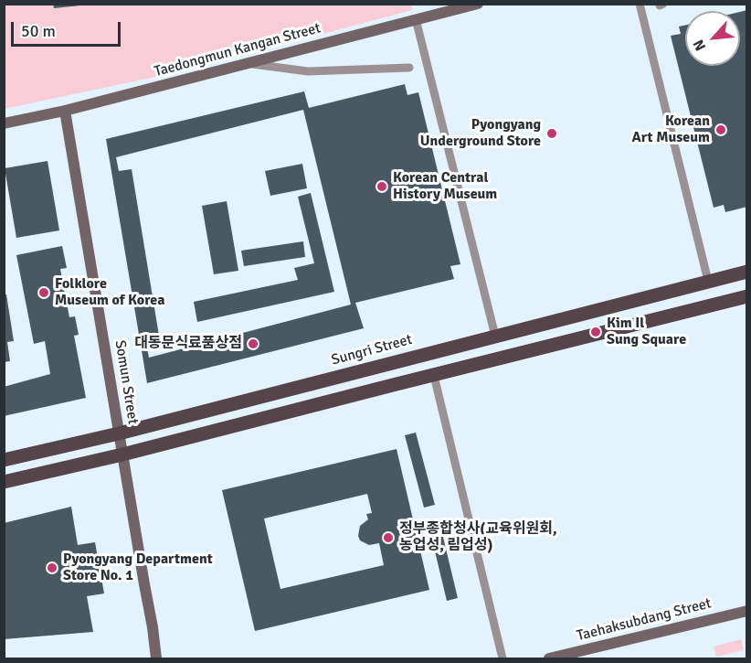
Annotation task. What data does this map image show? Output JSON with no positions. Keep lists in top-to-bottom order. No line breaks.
{"streets":{"main road":["Sungri Street"],"street":["Taedongmun Kangan Street","Somun Street","Taehaksubdang Street"]},"crossings":[["Taedongmun Kangan Street","Somun Street"],["Sungri Street","Somun Street"]],"places":["Korean Art Museum","Pyongyang Underground Store","Korean Central History Museum","Folklore Museum of Korea","Kim Il Sung Square","대동문식료품상점","정부종합청사(교육위원회, 농업성, 림업성)","Pyongyang Department Store No. 1"],"scale_bar":"50 m","north":"bottom left"}
